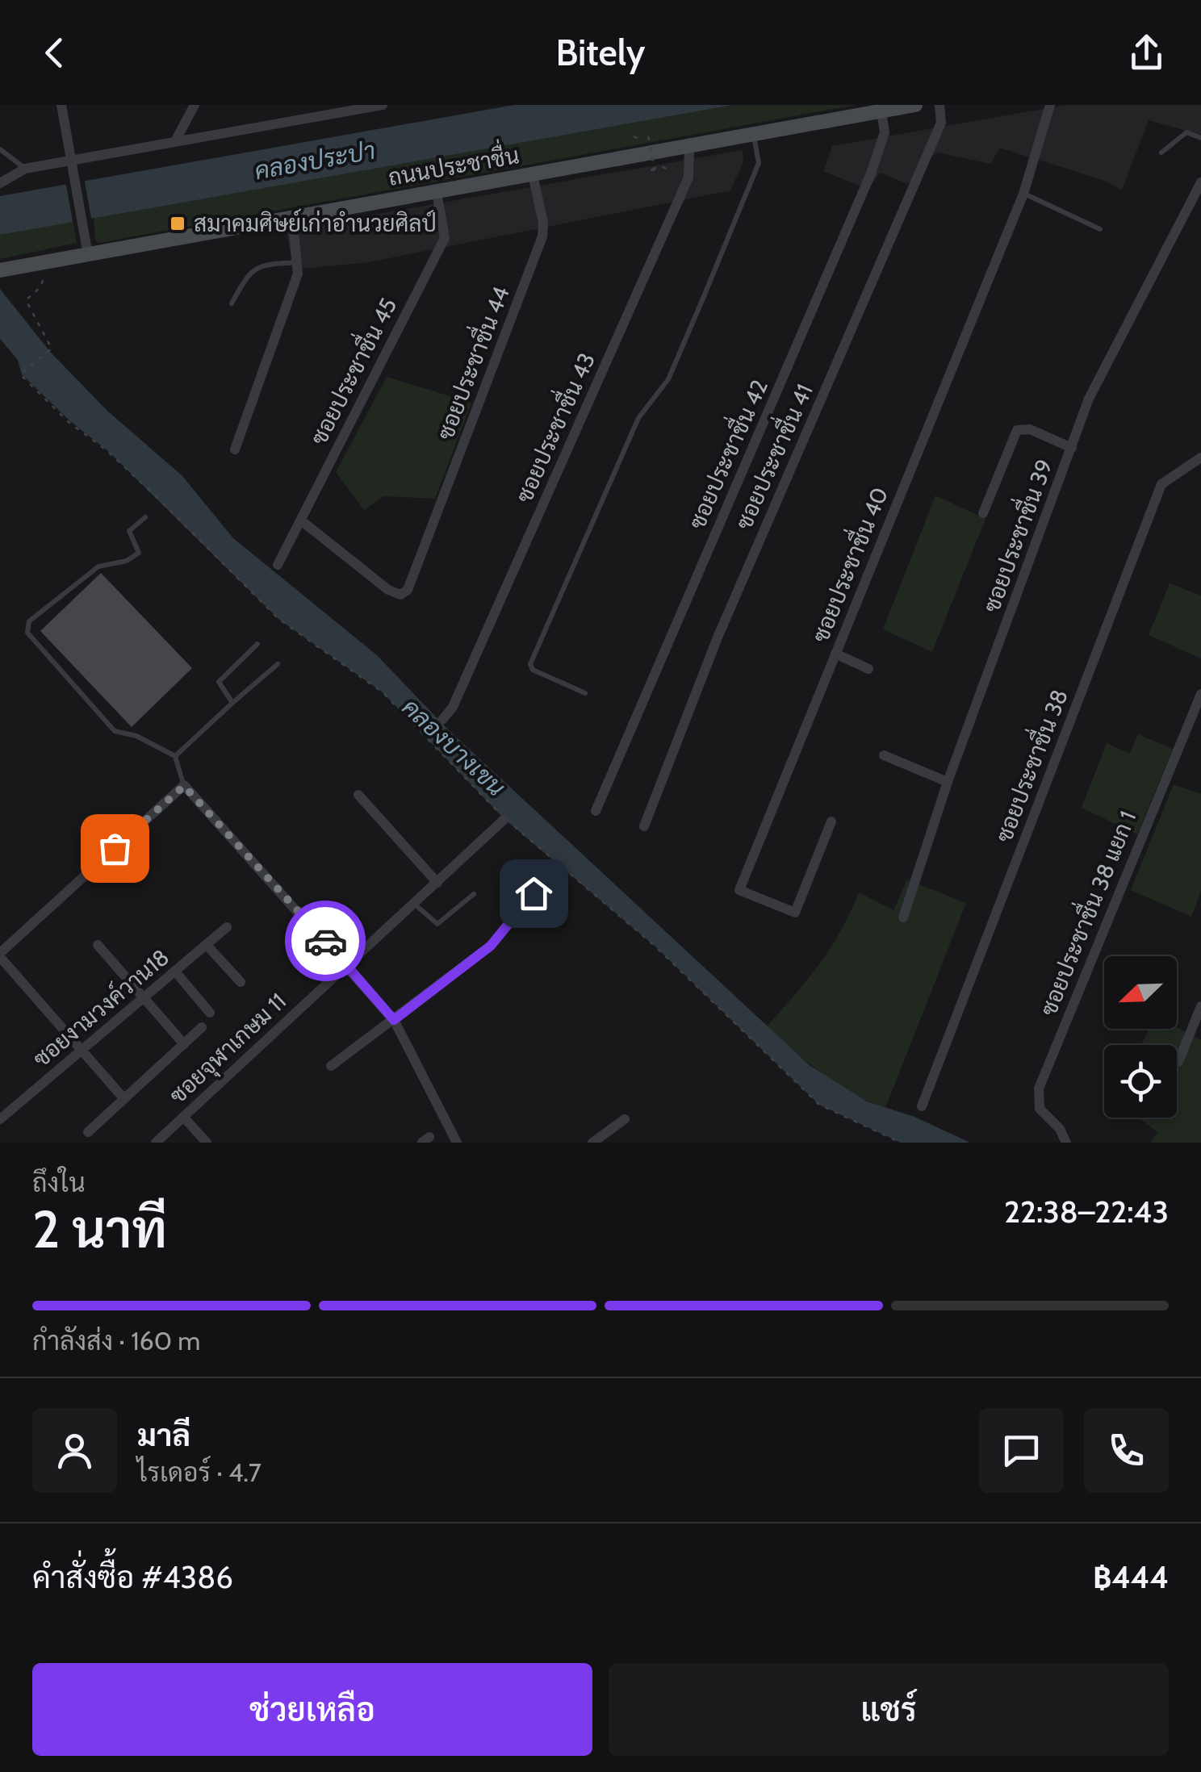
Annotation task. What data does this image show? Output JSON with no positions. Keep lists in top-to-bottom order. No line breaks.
{"streets":{"main road":["ถนนประชาชื่น"],"street":["ซอยประชาชื่น 44","ซอยประชาชื่น 45","ซอยประชาชื่น 43","ซอยประชาชื่น 42","ซอยประชาชื่น 41","ซอยประชาชื่น 39","ซอยประชาชื่น 40","ซอยประชาชื่น 38","ซอยประชาชื่น 38 แยก 1","ซอยงามวงค์วาน18","ซอยจุฬาเกษม 11"]},"crossings":[["ถนนประชาชื่น","ซอยประชาชื่น 44"],["ถนนประชาชื่น","ซอยประชาชื่น 45"],["ถนนประชาชื่น","ซอยประชาชื่น 43"],["ถนนประชาชื่น","ซอยประชาชื่น 42"],["ซอยประชาชื่น 44","ซอยประชาชื่น 45"]],"water":["คลองประปา","คลองบางเขน"],"places":{"transit":["สมาคมศิษย์เก่าอํานวยศิลป์"]},"north":"bottom left","page":{"header":"Bitely","heading":["2 นาที","ถึงใน","22:38–22:43"],"panel":["มาลี","ไรเดอร์ · 4.7","คำสั่งซื้อ #4386","฿444"],"bar":"กำลังส่ง · 160 m","buttons":["ช่วยเหลือ","แชร์"]}}
